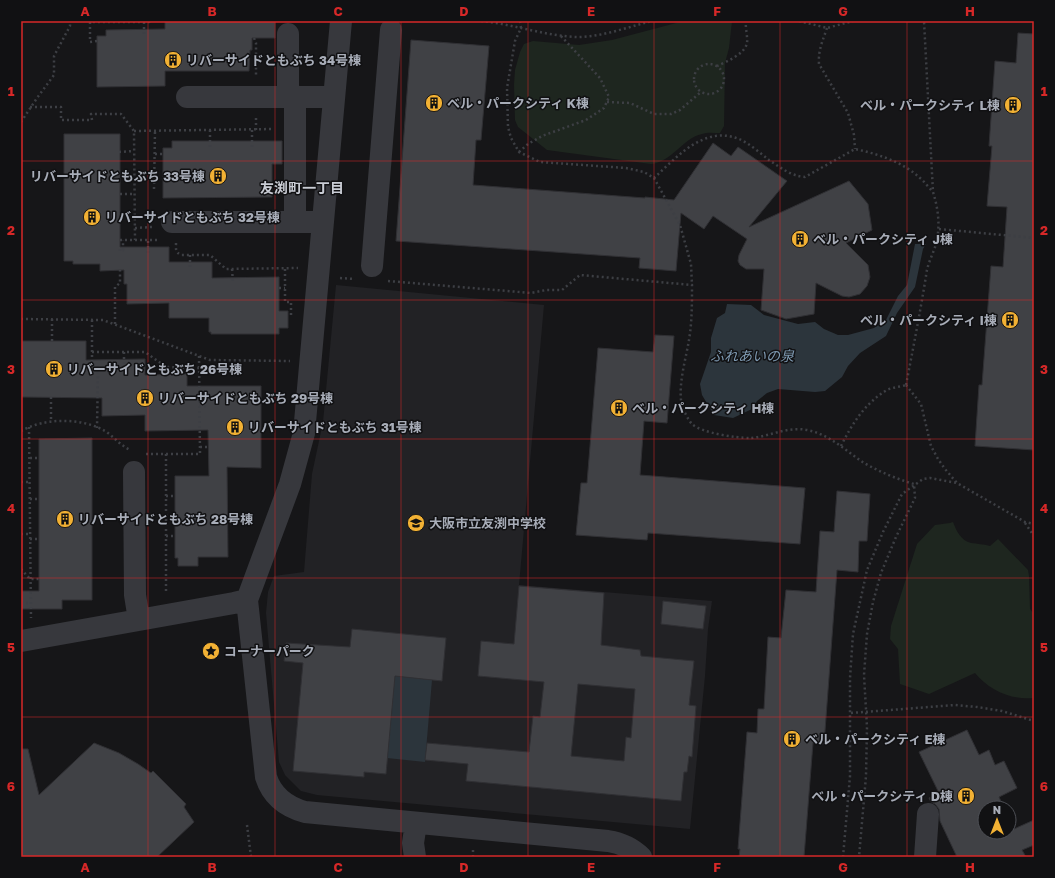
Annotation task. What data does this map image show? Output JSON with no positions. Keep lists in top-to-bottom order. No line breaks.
{"districts":["友渕町一丁目"],"water":["ふれあいの泉"],"places":{"building":["リバーサイドともぶち 34号棟","ベル・パークシティ K棟","ベル・パークシティ L棟","リバーサイドともぶち 33号棟","リバーサイドともぶち 32号棟","ベル・パークシティ J棟","ベル・パークシティ I棟","リバーサイドともぶち 26号棟","リバーサイドともぶち 29号棟","ベル・パークシティ H棟","リバーサイドともぶち 31号棟","リバーサイドともぶち 28号棟","ベル・パークシティ E棟","ベル・パークシティ D棟"],"school or university":["大阪市立友渕中学校"],"place":["コーナーパーク"]},"north":"top","grid":{"columns":["A","B","C","D","E","F","G","H"],"rows":["1","2","3","4","5","6"]}}
